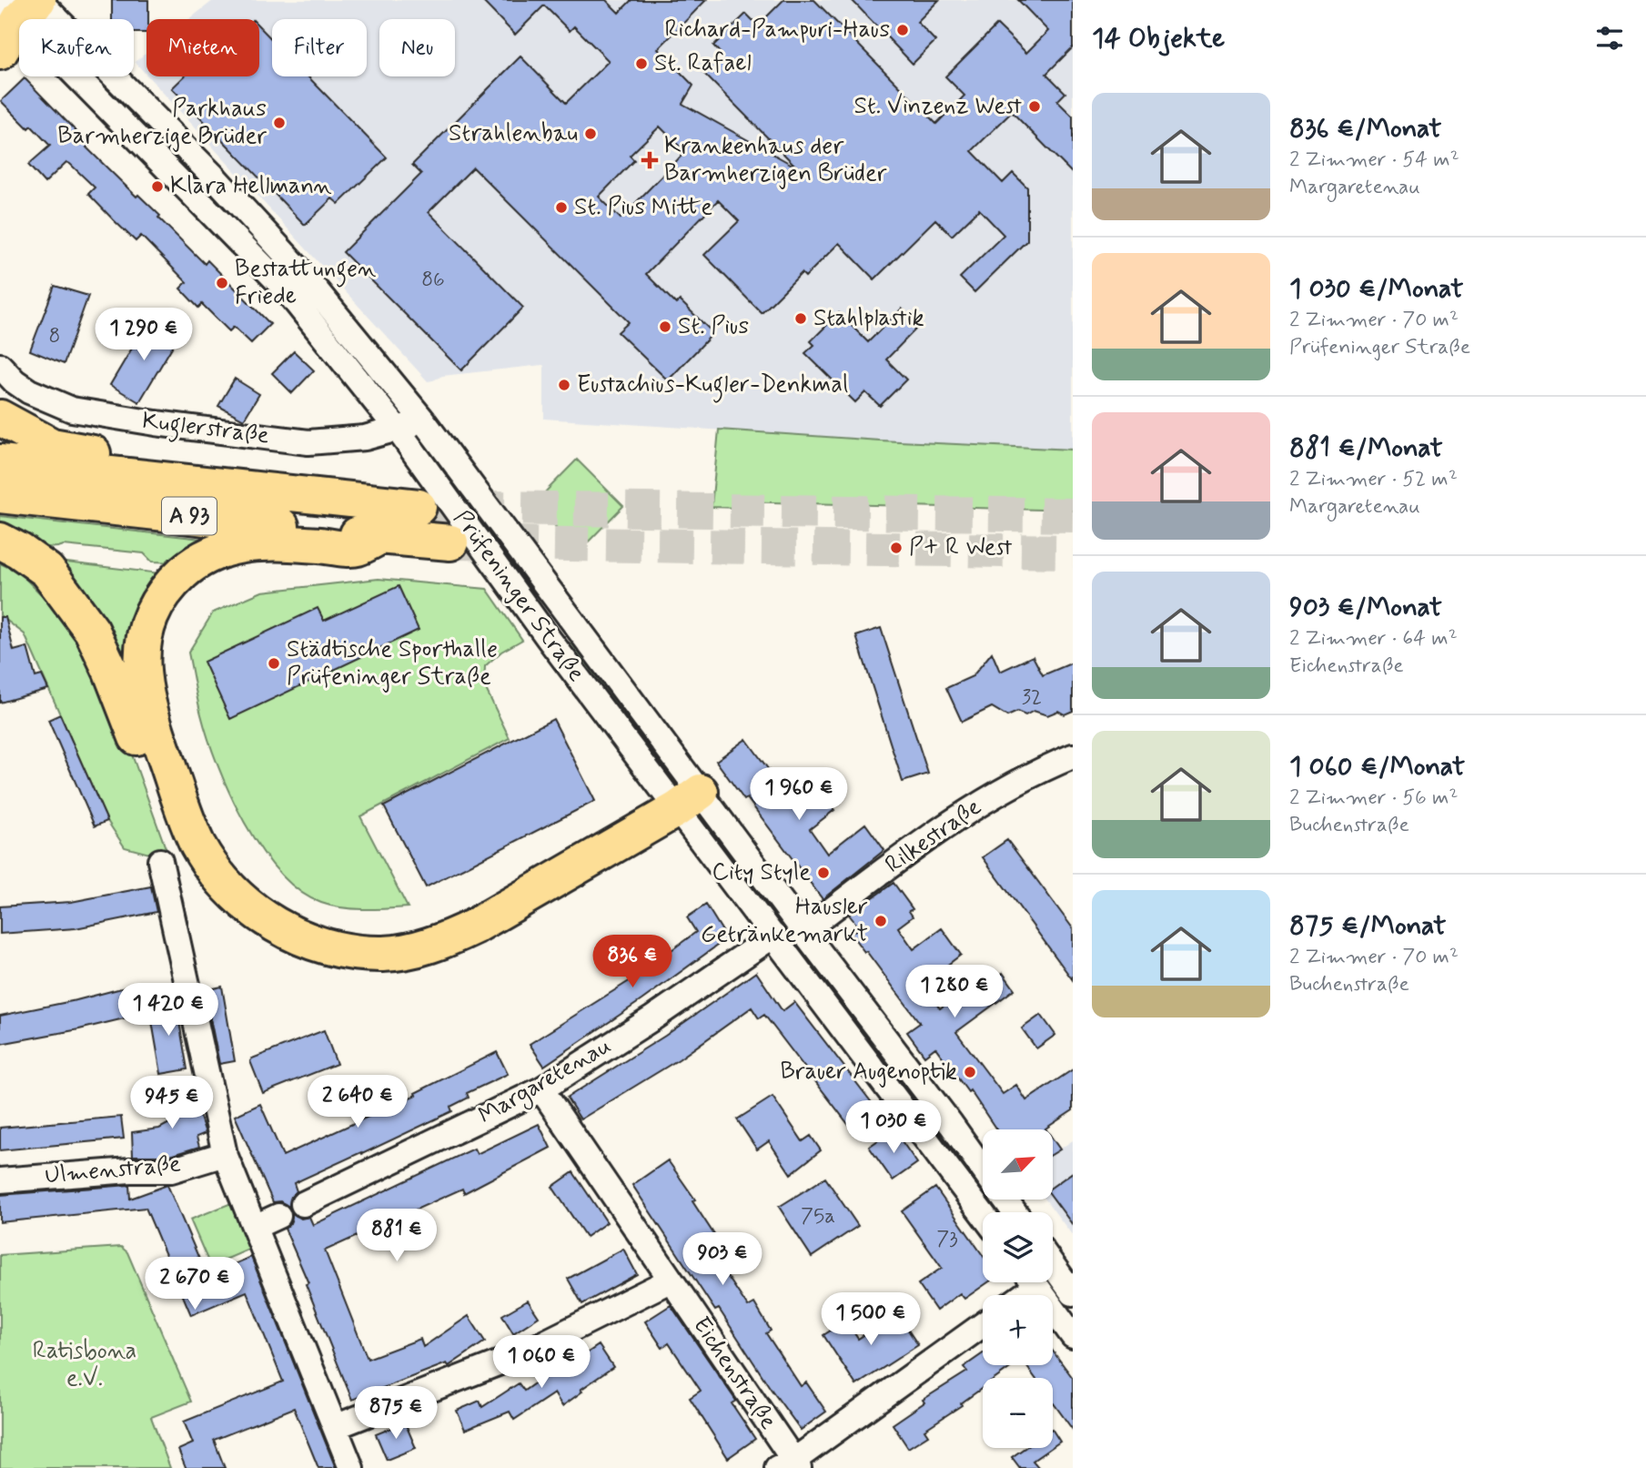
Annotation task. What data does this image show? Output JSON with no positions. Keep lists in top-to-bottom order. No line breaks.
{"streets":{"highway":["A 93"],"street":["Kuglerstraße","Prüfeninger Straße","Rilkestraße","Margaretenau","Ulmenstraße","Eichenstraße"]},"crossings":[["Kuglerstraße","Prüfeninger Straße"],["Prüfeninger Straße","Rilkestraße"],["Prüfeninger Straße","Margaretenau"],["Margaretenau","Eichenstraße"]],"parks":["Ratisbona e.V."],"places":{"other":["Richard-Pampuri-Haus","St. Rafael","St. Vinzenz West","Parkhaus Barmherzige Brüder","Strahlenbau","Klara Hellmann","St. Pius Mitte","Bestattungen Friede","Stahlplastik","St. Pius","Eustachius-Kugler-Denkmal","P+ R West","Städtische Sporthalle Prüfeninger Straße","City Style","Hausler Getränkemarkt","Brauer Augenoptik"],"health":["Krankenhaus der Barmherzigen Brüder"]},"house_numbers":["86","8","32","75a","73"],"north":"top right","page":{"heading":"14 Objekte","chip":["Kaufen","Mieten","Filter","Neu"],"list":[{"name":"836 €/Monat","note":"2 Zimmer · 54 m² · Margaretenau"},{"name":"1 030 €/Monat","note":"2 Zimmer · 70 m² · Prüfeninger Straße"},{"name":"881 €/Monat","note":"2 Zimmer · 52 m² · Margaretenau"},{"name":"903 €/Monat","note":"2 Zimmer · 64 m² · Eichenstraße"},{"name":"1 060 €/Monat","note":"2 Zimmer · 56 m² · Buchenstraße"},{"name":"875 €/Monat","note":"2 Zimmer · 70 m² · Buchenstraße"}],"price":["1 290 €","1 960 €","836 €","1 280 €","1 420 €","2 640 €","945 €","1 030 €","881 €","903 €","2 670 €","1 500 €","1 060 €","875 €"],"map_buttons":["+","−"]}}
